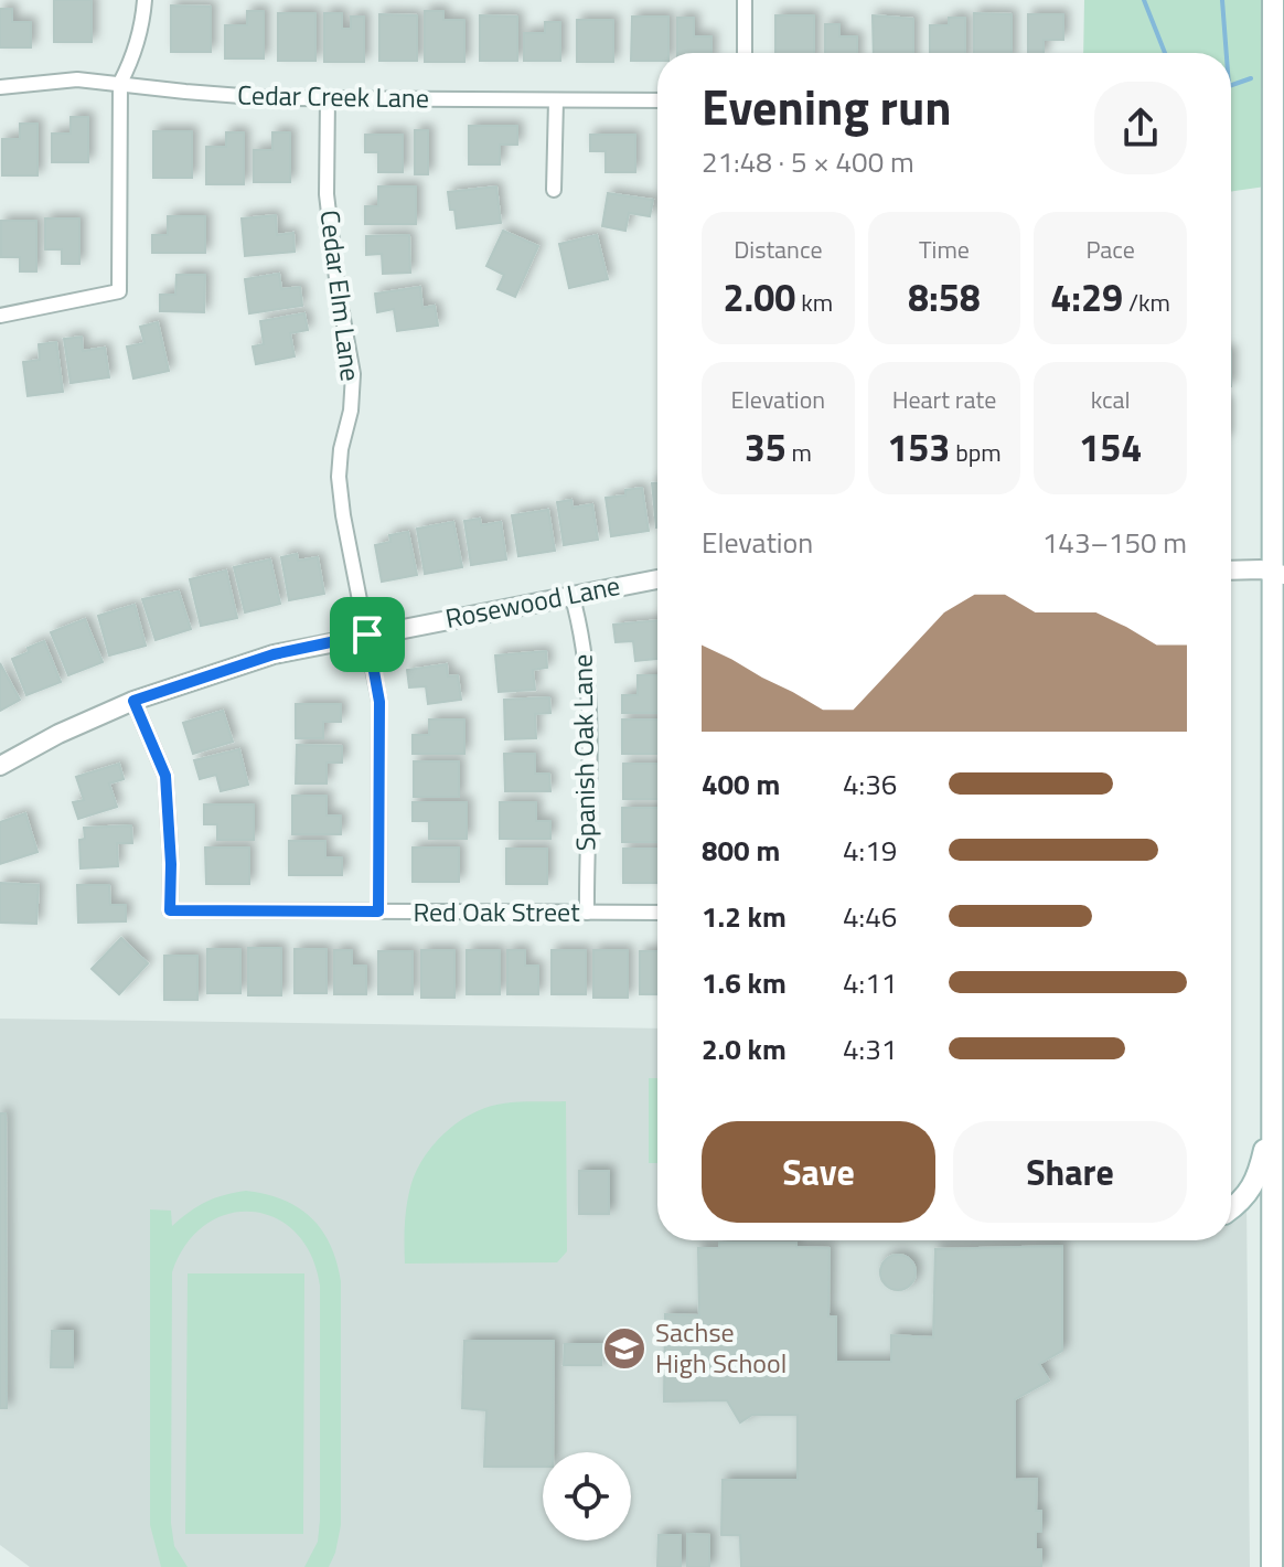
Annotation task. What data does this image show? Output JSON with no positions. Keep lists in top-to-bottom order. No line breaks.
{"streets":{"street":["Cedar Creek Lane","Cedar Elm Lane","Rosewood Lane","Spanish Oak Lane","Red Oak Street"]},"crossings":[["Cedar Creek Lane","Cedar Elm Lane"],["Cedar Elm Lane","Rosewood Lane"],["Cedar Elm Lane","Red Oak Street"],["Rosewood Lane","Spanish Oak Lane"],["Rosewood Lane","Red Oak Street"],["Spanish Oak Lane","Red Oak Street"]],"places":{"school or university":["Sachse High School"]},"page":{"heading":["Evening run","21:48 · 5 × 400 m"],"stats":[["Distance","2.00 km"],["Time","8:58"],["Pace","4:29 /km"],["Elevation","35 m"],["Heart rate","153 bpm"],["kcal","154"]],"chart":["Elevation","143–150 m"],"list":[{"name":"400 m","note":"4:36"},{"name":"800 m","note":"4:19"},{"name":"1.2 km","note":"4:46"},{"name":"1.6 km","note":"4:11"},{"name":"2.0 km","note":"4:31"}],"buttons":["Save","Share"]}}
